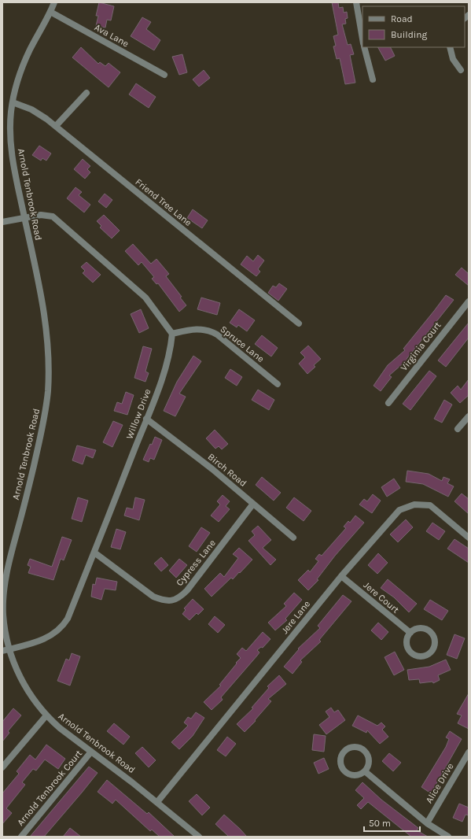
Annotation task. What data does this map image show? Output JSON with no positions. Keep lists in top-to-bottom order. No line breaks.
{"streets":{"street":["Ava Lane","Arnold Tenbrook Road","Friend Tree Lane","Spruce Lane","Virginia Court","Willow Drive","Birch Road","Cypress Lane","Jere Court","Jere Lane","Alice Drive","Arnold Tenbrook Court"]},"crossings":[["Ava Lane","Arnold Tenbrook Road"],["Arnold Tenbrook Road","Friend Tree Lane"],["Arnold Tenbrook Road","Willow Drive"],["Arnold Tenbrook Road","Jere Lane"],["Arnold Tenbrook Road","Arnold Tenbrook Court"],["Spruce Lane","Willow Drive"],["Willow Drive","Birch Road"],["Willow Drive","Cypress Lane"],["Birch Road","Cypress Lane"],["Jere Court","Jere Lane"]],"legend":["Road","Building"],"scale_bar":"50 m"}
